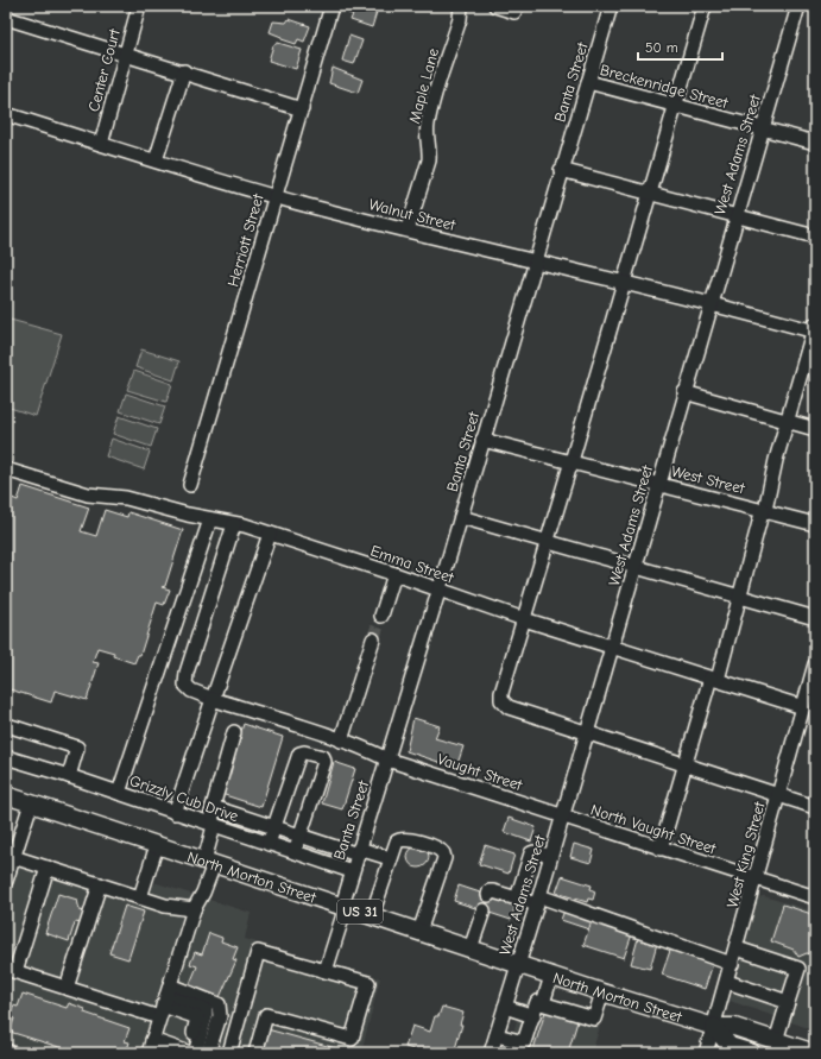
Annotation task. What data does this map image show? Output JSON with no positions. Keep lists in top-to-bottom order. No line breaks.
{"streets":{"main road":["North Morton Street","US 31"],"street":["Center Court","Banta Street","Maple Lane","Breckenridge Street","West Adams Street","Walnut Street","Herriott Street","West Street","Emma Street","Vaught Street","Grizzly Cub Drive","North Vaught Street","West King Street"]},"crossings":[["Center Court","Walnut Street"],["Banta Street","Breckenridge Street"],["Banta Street","Walnut Street"],["Banta Street","West Street"],["Banta Street","Emma Street"],["Banta Street","Vaught Street"],["Banta Street","Grizzly Cub Drive"],["Banta Street","North Morton Street"],["Maple Lane","Walnut Street"],["Breckenridge Street","West Adams Street"],["West Adams Street","Walnut Street"],["West Adams Street","West Street"],["West Adams Street","Emma Street"],["West Adams Street","Vaught Street"],["West Adams Street","North Vaught Street"],["West Adams Street","North Morton Street"],["Walnut Street","Herriott Street"],["Emma Street","Vaught Street"],["Emma Street","West King Street"],["Vaught Street","North Vaught Street"],["North Vaught Street","West King Street"],["West King Street","North Morton Street"]],"scale_bar":"50 m"}
